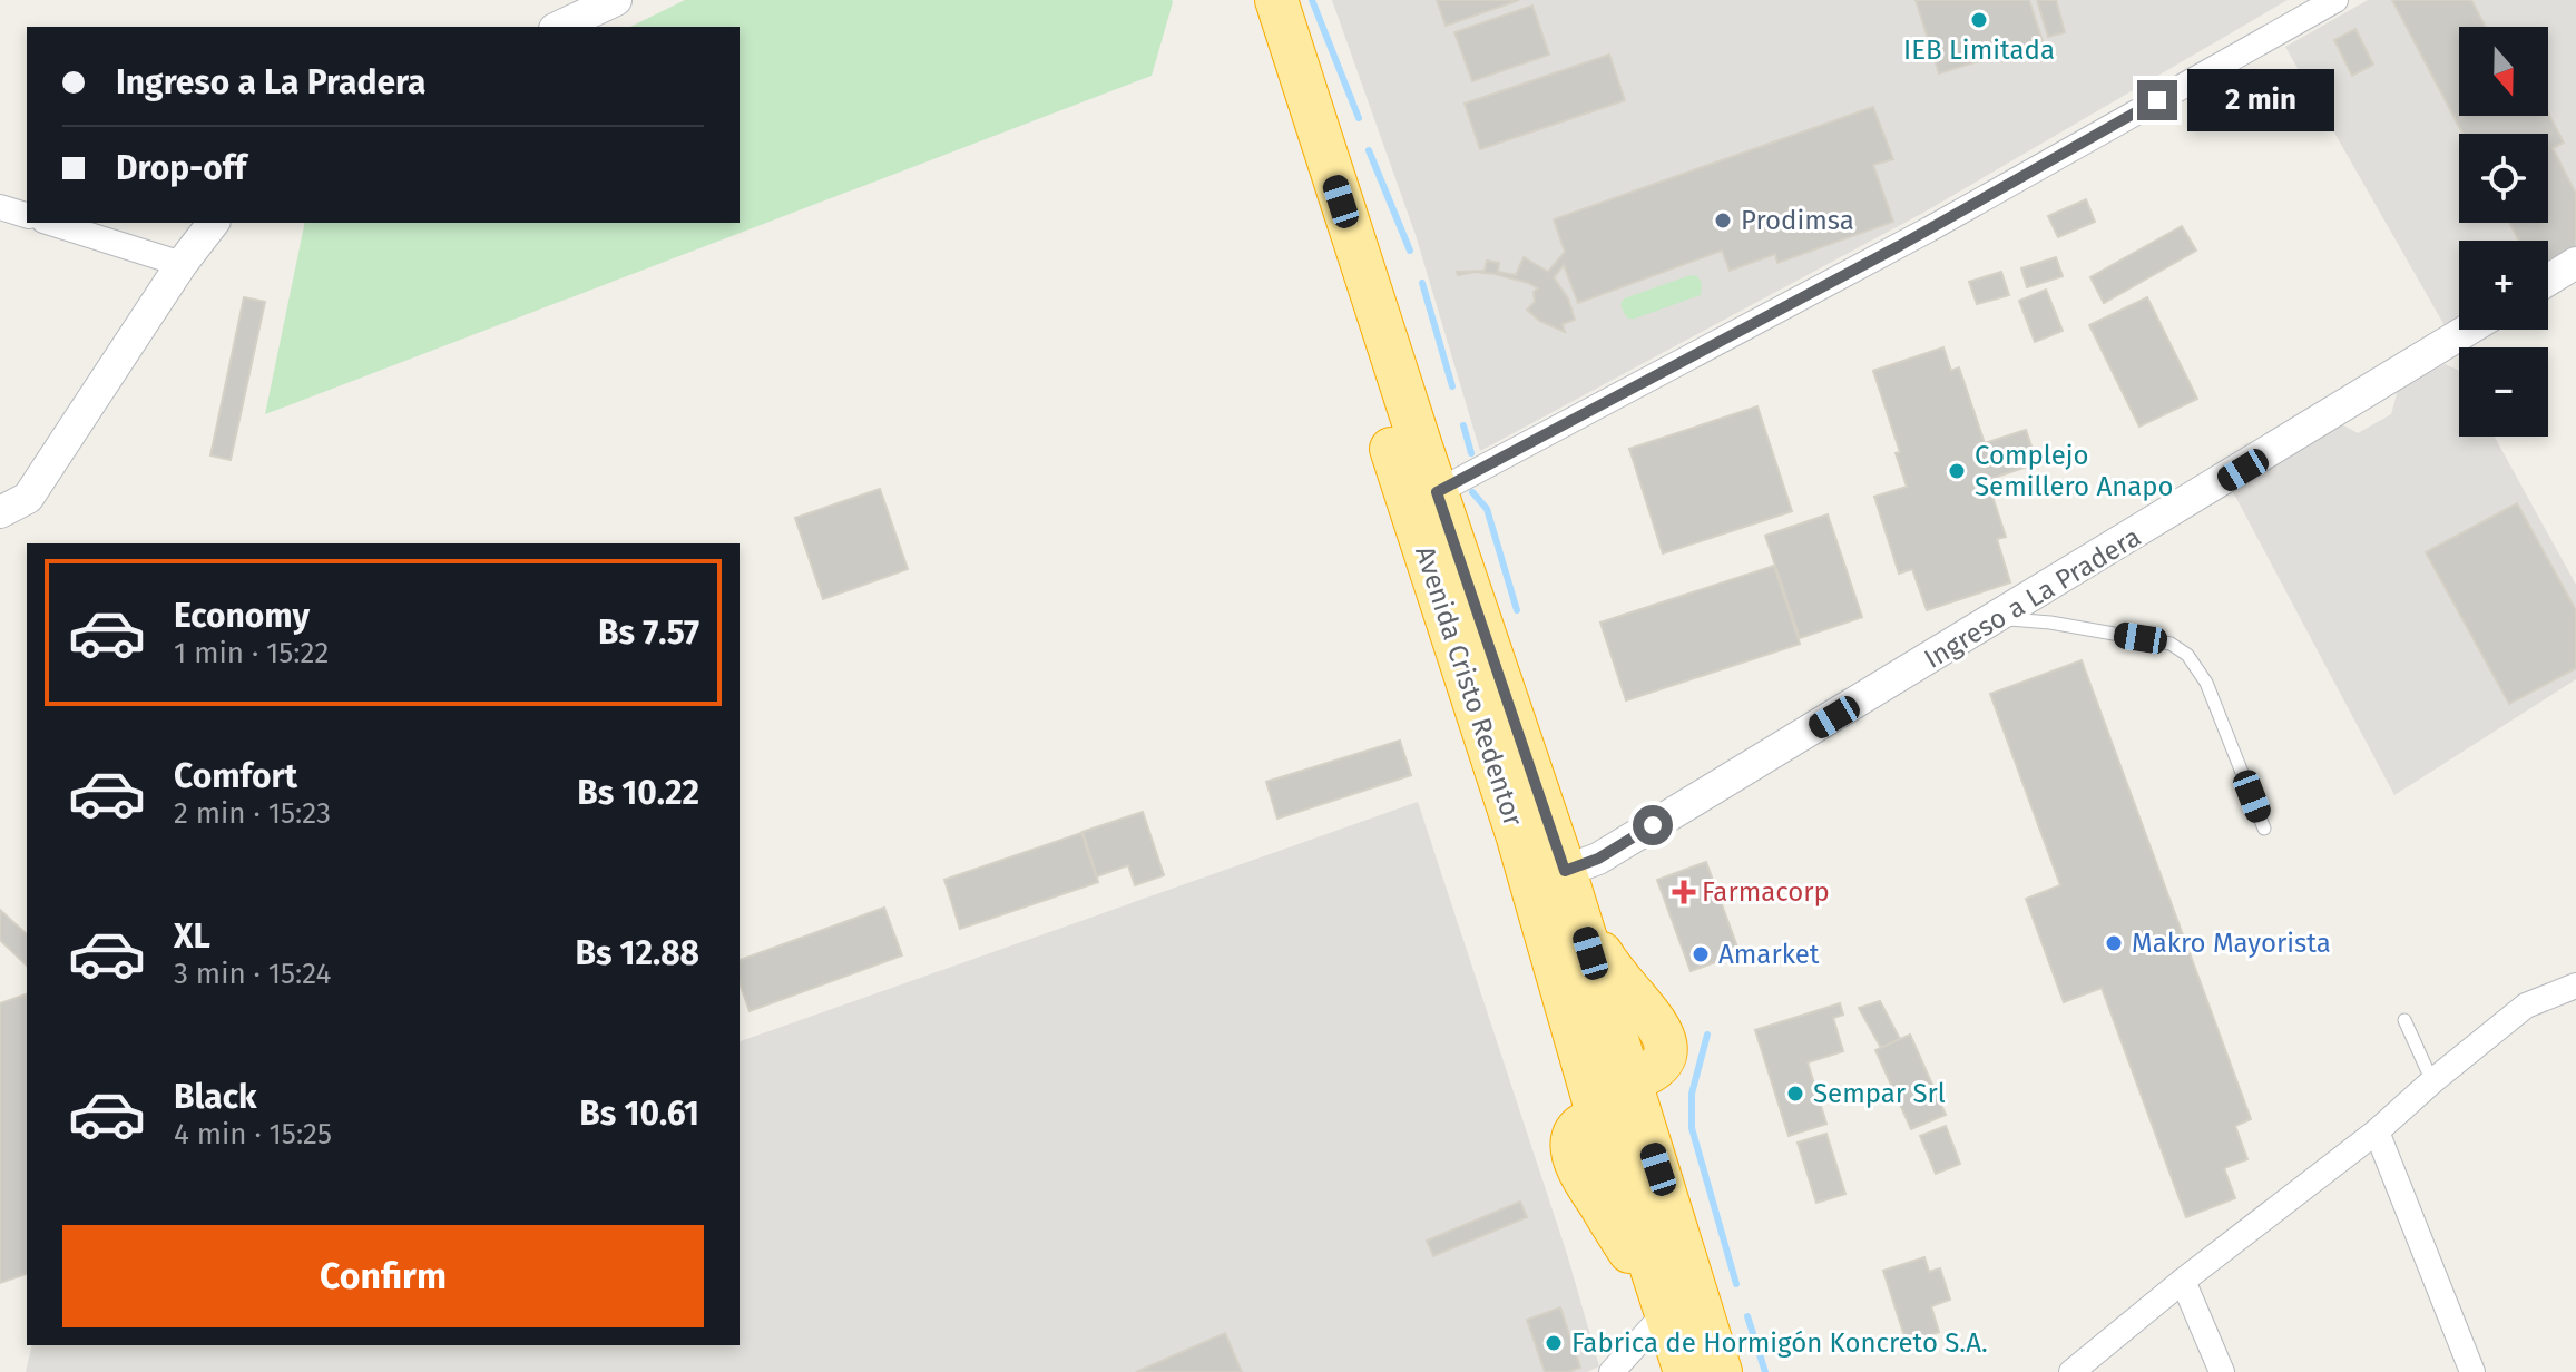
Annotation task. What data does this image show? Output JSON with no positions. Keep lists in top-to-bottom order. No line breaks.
{"streets":{"highway":["Avenida Cristo Redentor"],"street":["Ingreso a La Pradera"]},"crossings":[["Ingreso a La Pradera","Avenida Cristo Redentor"]],"places":{"other":["IEB Limitada","Prodimsa","Complejo Semillero Anapo","Makro Mayorista","Amarket","Sempar Srl","Fabrica de Hormigón Koncreto S.A."],"health":["Farmacorp"]},"north":"bottom","page":{"map_buttons":["+","−"],"banner":["Ingreso a La Pradera","Drop-off"],"bubble":"2 min","list":[{"name":"Economy","note":"1 min · 15:22","value":"Bs 7.57"},{"name":"Comfort","note":"2 min · 15:23","value":"Bs 10.22"},{"name":"XL","note":"3 min · 15:24","value":"Bs 12.88"},{"name":"Black","note":"4 min · 15:25","value":"Bs 10.61"}],"buttons":"Confirm"}}
